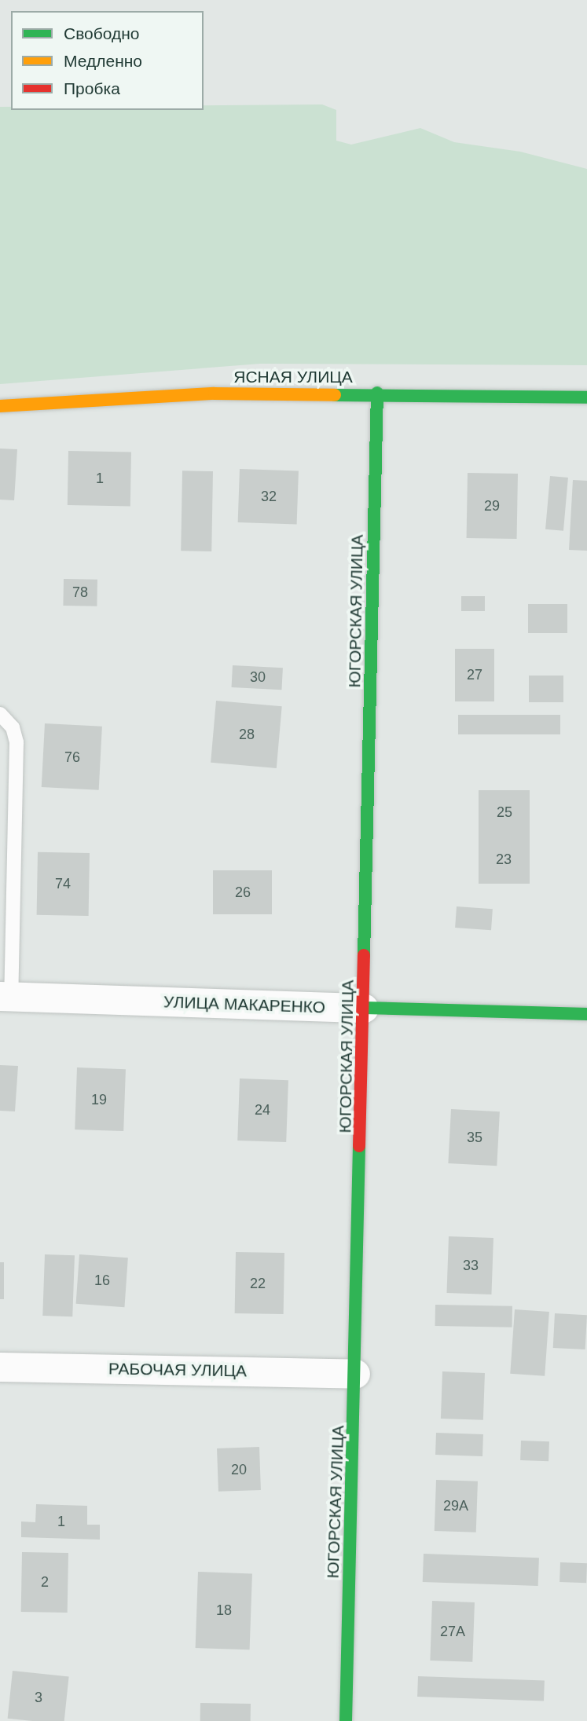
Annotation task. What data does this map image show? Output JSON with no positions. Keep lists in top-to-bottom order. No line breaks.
{"streets":{"street":["ЯСНАЯ УЛИЦА","ЮГОРСКАЯ УЛИЦА","УЛИЦА МАКАРЕНКО","РАБОЧАЯ УЛИЦА"]},"crossings":[["ЯСНАЯ УЛИЦА","ЮГОРСКАЯ УЛИЦА"],["ЮГОРСКАЯ УЛИЦА","УЛИЦА МАКАРЕНКО"],["ЮГОРСКАЯ УЛИЦА","РАБОЧАЯ УЛИЦА"]],"house_numbers":["1","32","29","78","27","30","28","76","25","23","74","26","19","24","35","33","16","22","20","29А","1","2","18","27А","3"],"legend":["Свободно","Медленно","Пробка"]}
